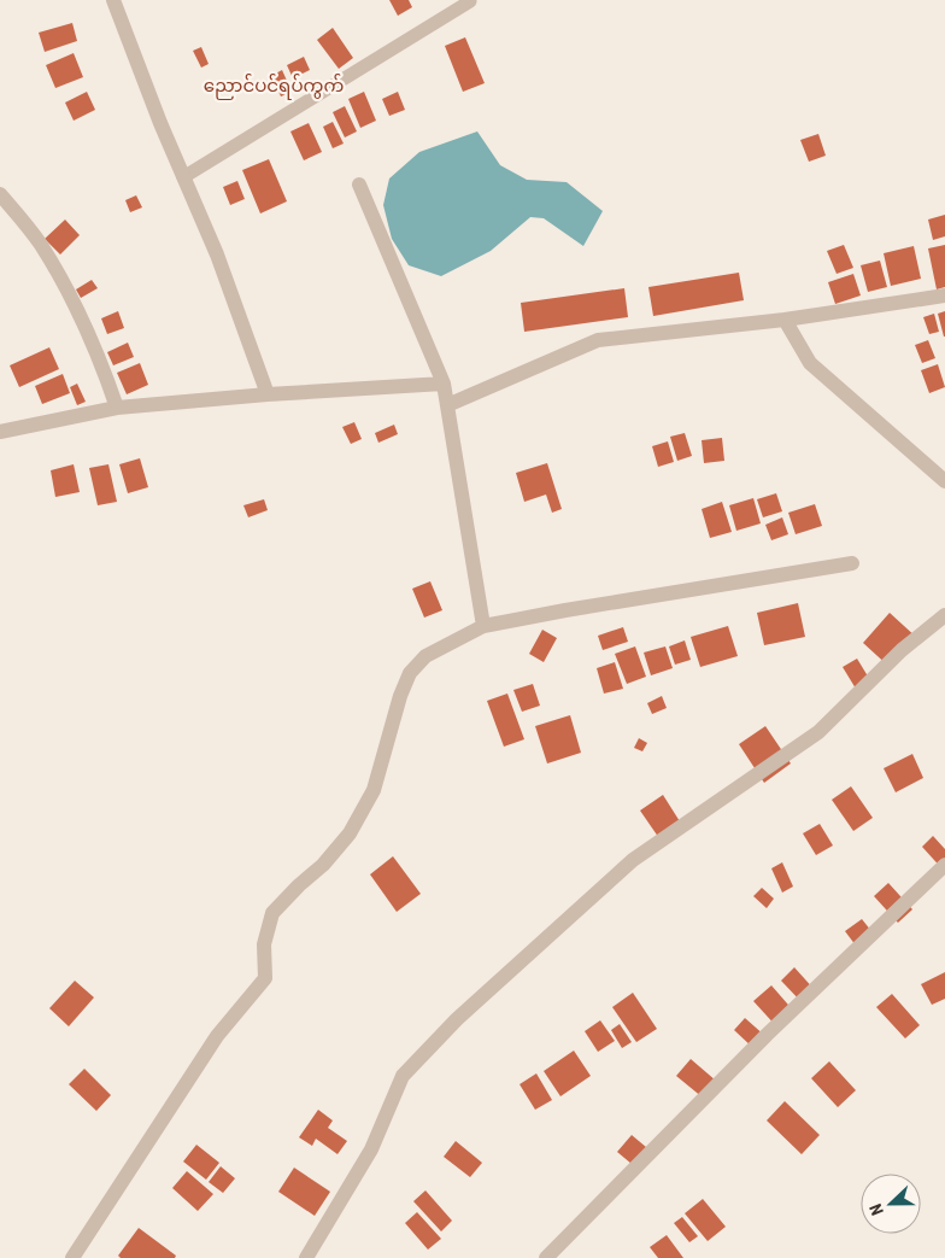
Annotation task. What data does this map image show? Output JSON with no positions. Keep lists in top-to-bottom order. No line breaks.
{"districts":["ညောင်ပင်ရပ်ကွက်"],"north":"left"}
